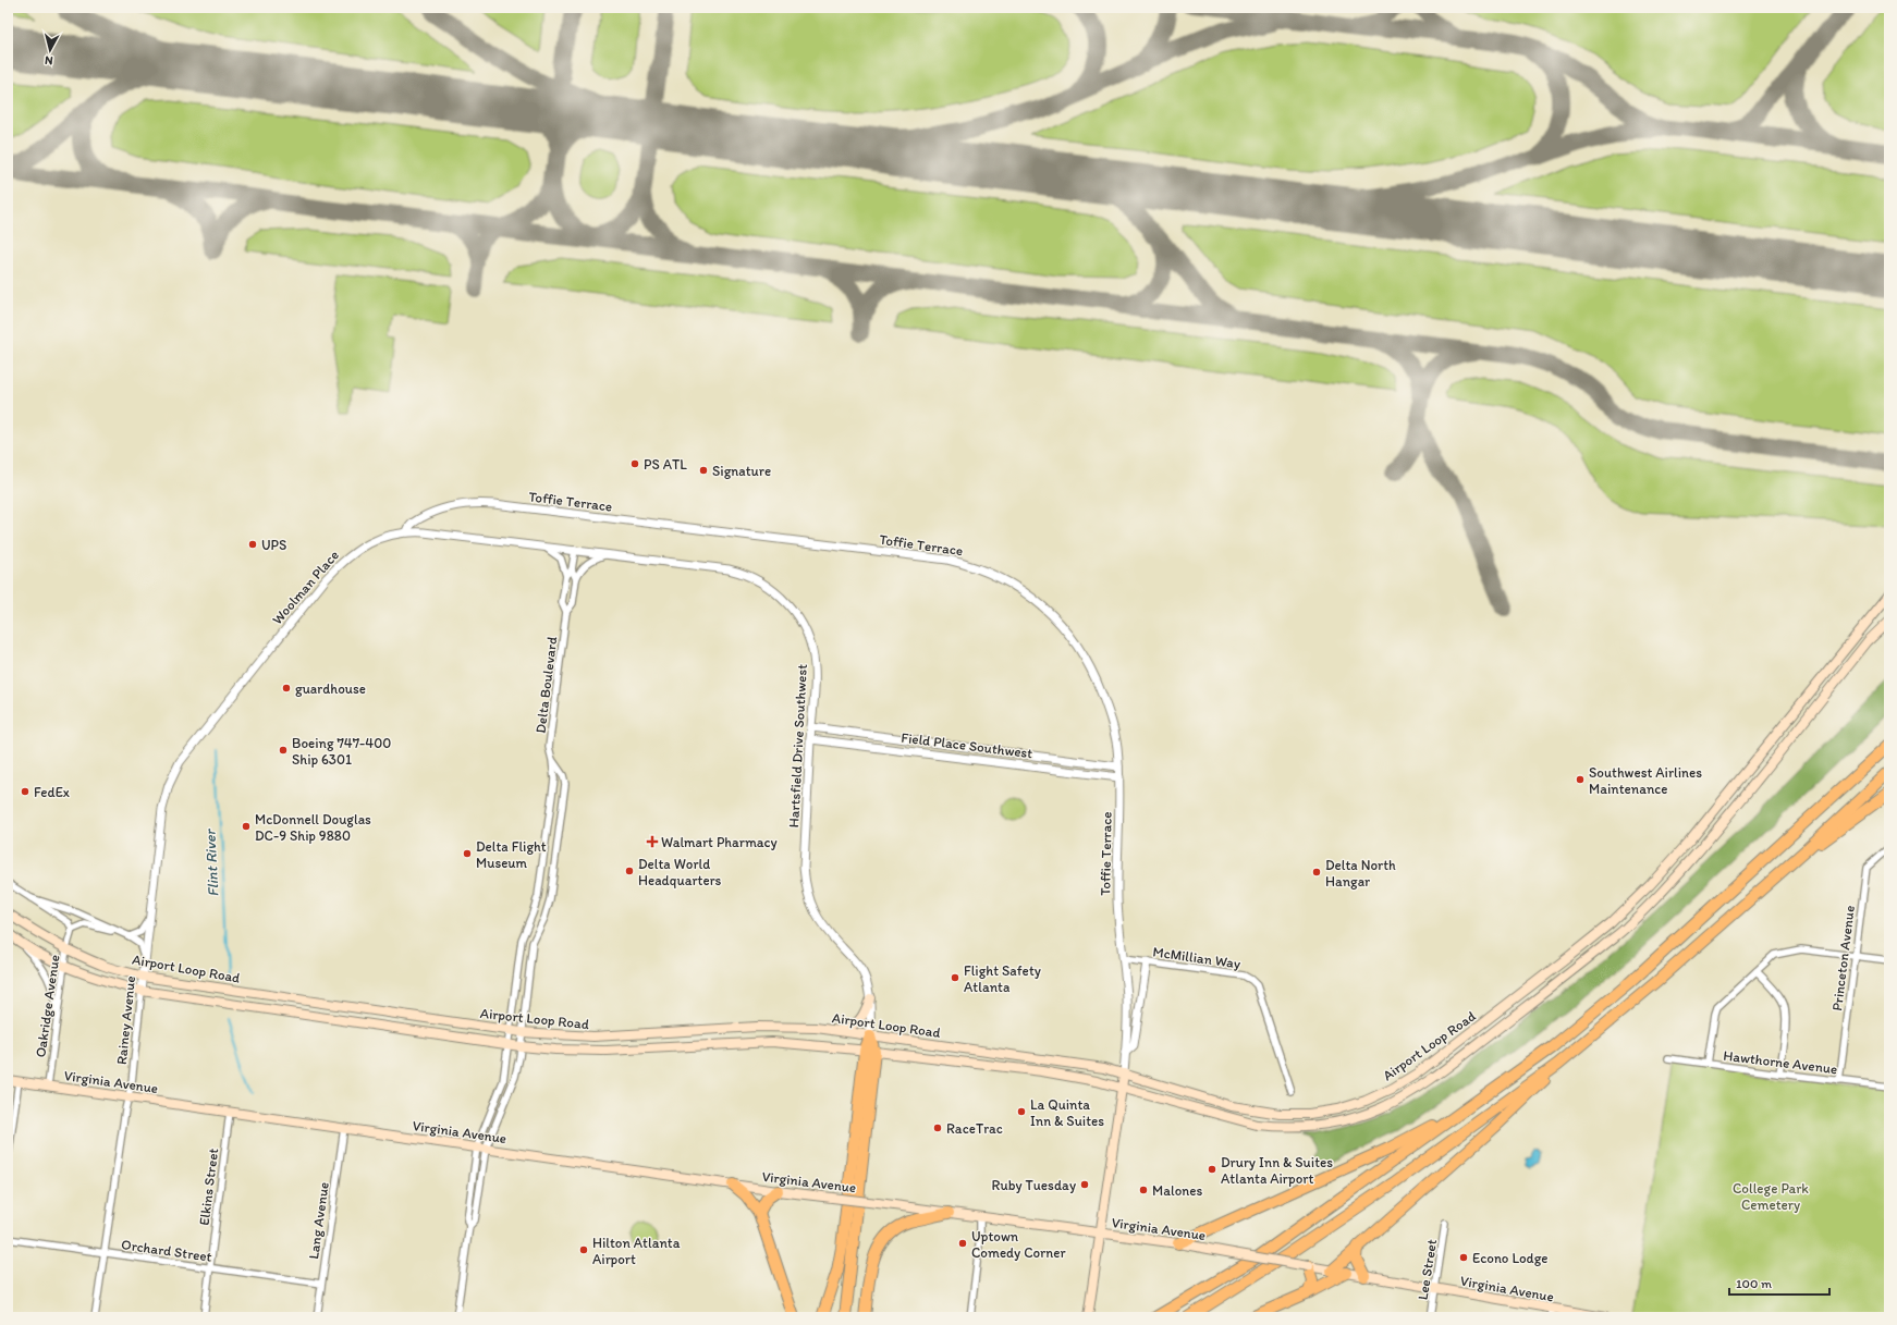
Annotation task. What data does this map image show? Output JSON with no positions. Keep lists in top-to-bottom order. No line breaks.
{"streets":{"main road":["Toffie Terrace","Airport Loop Road","Virginia Avenue"],"street":["Woolman Place","Delta Boulevard","Field Place Southwest","Hartsfield Drive Southwest","McMillian Way","Princeton Avenue","Oakridge Avenue","Rainey Avenue","Hawthorne Avenue","Elkins Street","Lang Avenue","Orchard Street","Lee Street"]},"crossings":[["Toffie Terrace","Woolman Place"],["Toffie Terrace","Field Place Southwest"],["Toffie Terrace","McMillian Way"],["Toffie Terrace","Airport Loop Road"],["Toffie Terrace","Virginia Avenue"],["Woolman Place","Delta Boulevard"],["Woolman Place","Hartsfield Drive Southwest"],["Woolman Place","Rainey Avenue"],["Delta Boulevard","Hartsfield Drive Southwest"],["Delta Boulevard","Airport Loop Road"],["Delta Boulevard","Virginia Avenue"],["Field Place Southwest","Hartsfield Drive Southwest"],["Princeton Avenue","Hawthorne Avenue"],["Airport Loop Road","Oakridge Avenue"],["Airport Loop Road","Rainey Avenue"],["Oakridge Avenue","Virginia Avenue"],["Rainey Avenue","Virginia Avenue"],["Rainey Avenue","Orchard Street"],["Virginia Avenue","Elkins Street"],["Virginia Avenue","Lang Avenue"],["Virginia Avenue","Lee Street"],["Elkins Street","Orchard Street"],["Lang Avenue","Orchard Street"]],"water":["Flint River"],"parks":["College Park Cemetery"],"places":{"other":["PS ATL","Signature","UPS","guardhouse","Boeing 747-400 Ship 6301","Southwest Airlines Maintenance","FedEx","McDonnell Douglas DC-9 Ship 9880","Delta Flight Museum","Delta World Headquarters","Delta North Hangar","Flight Safety Atlanta","La Quinta Inn & Suites","RaceTrac","Drury Inn & Suites Atlanta Airport","Ruby Tuesday","Malones","Uptown Comedy Corner","Hilton Atlanta Airport","Econo Lodge"],"health":["Walmart Pharmacy"]},"scale_bar":"100 m","north":"bottom"}
